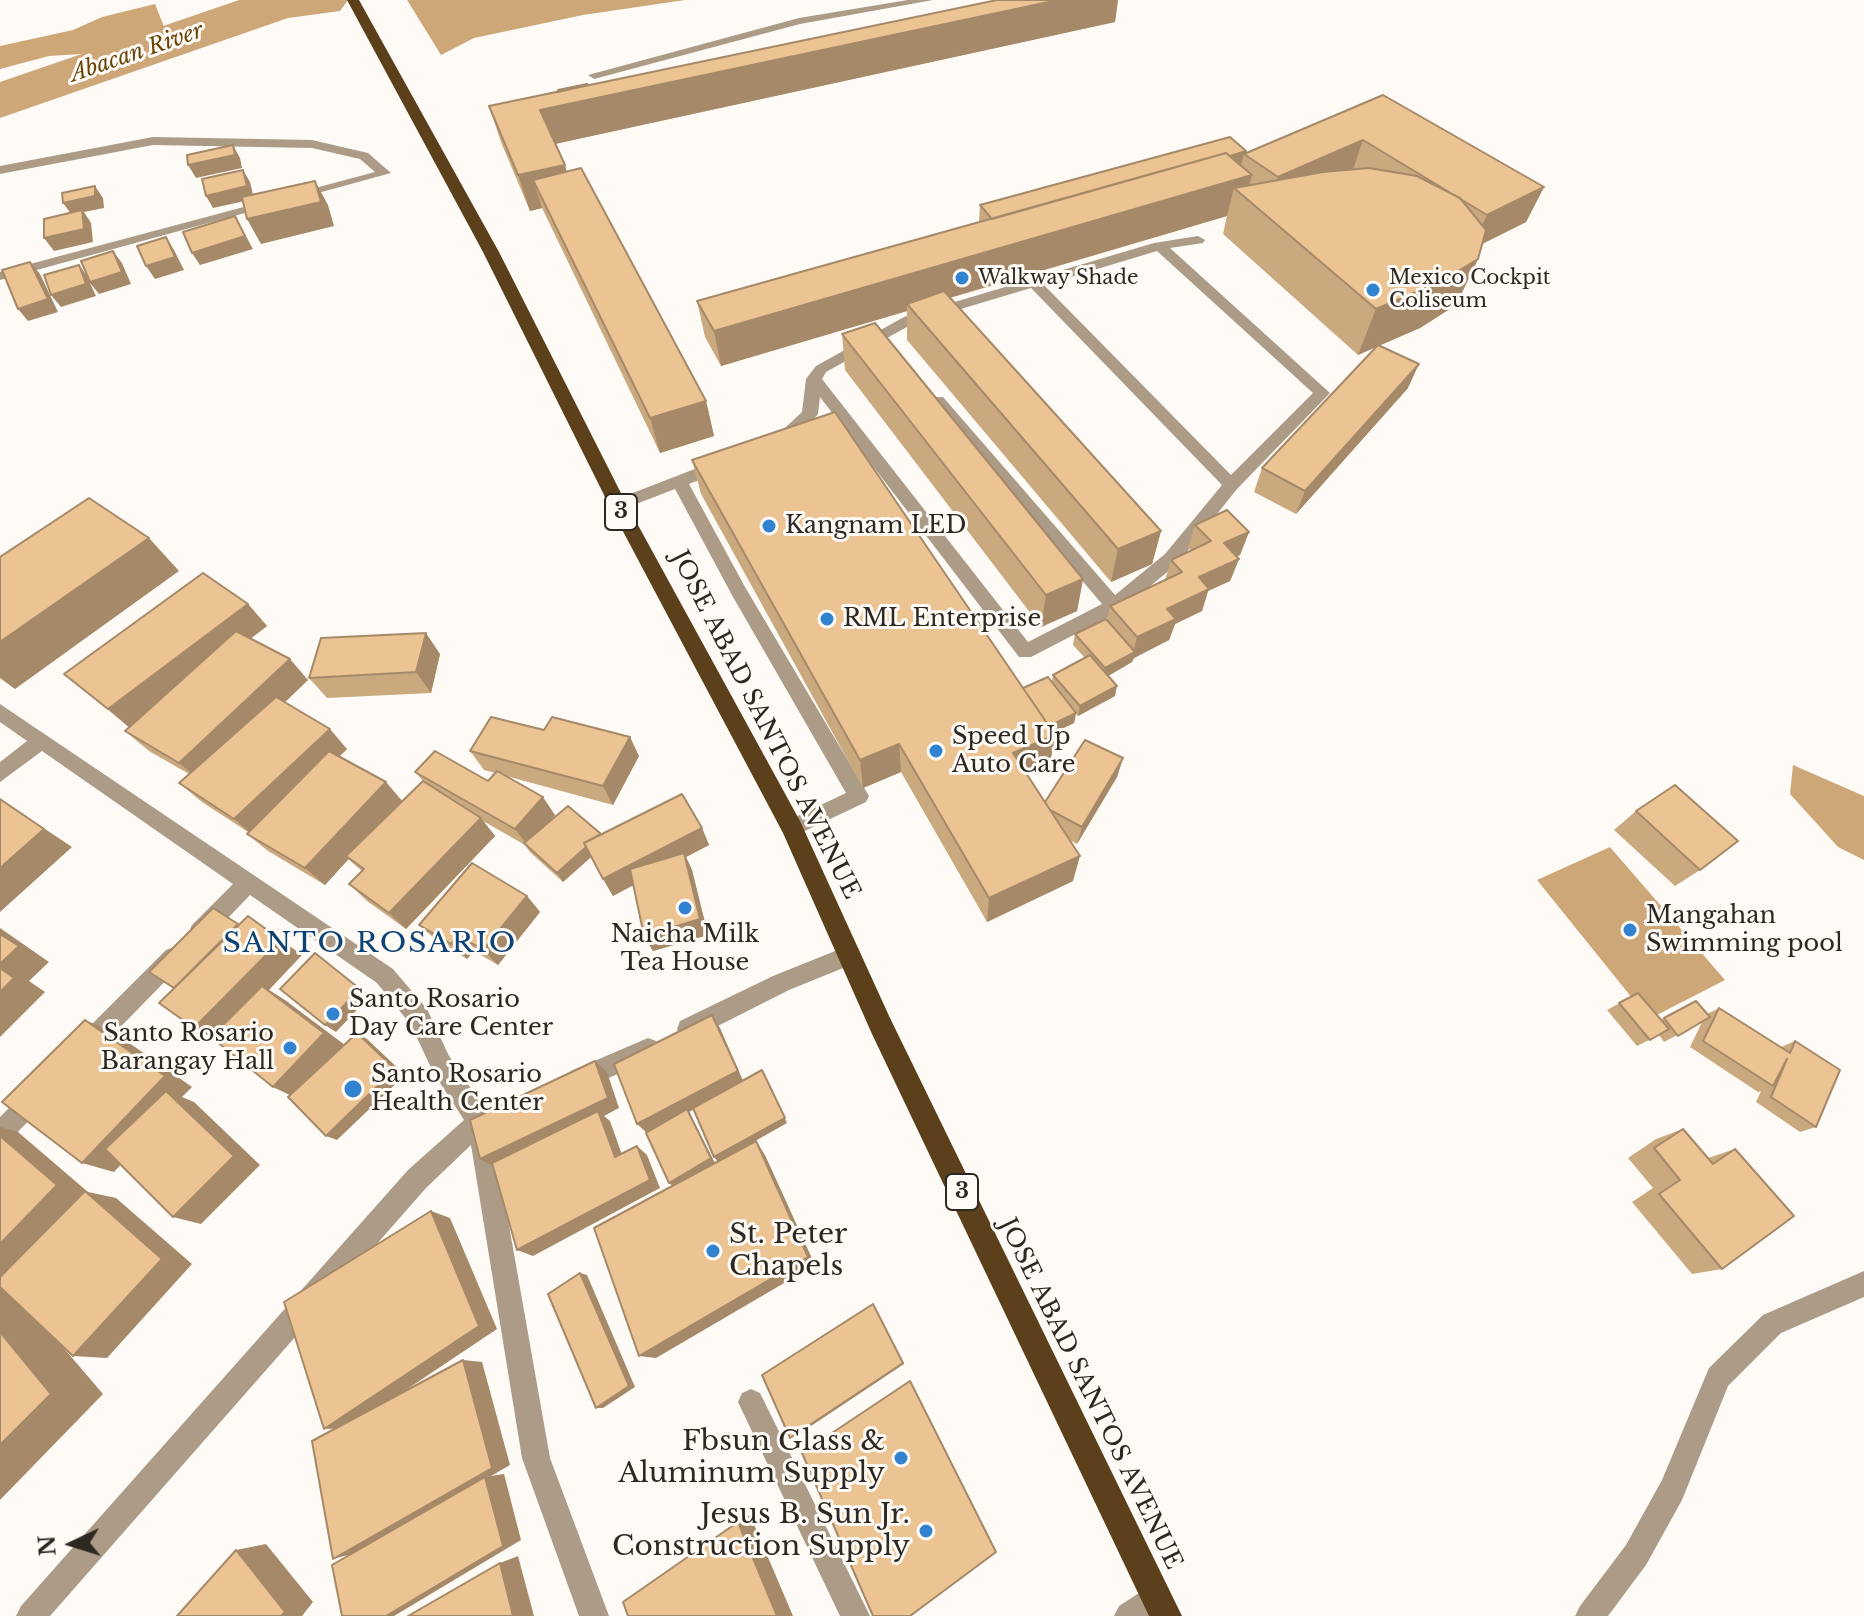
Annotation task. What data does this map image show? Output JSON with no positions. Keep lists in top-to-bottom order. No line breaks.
{"streets":{"highway":["3","JOSE ABAD SANTOS AVENUE"]},"districts":["SANTO ROSARIO"],"water":["Abacan River"],"places":["Walkway Shade","Mexico Cockpit Coliseum","Kangnam LED","RML Enterprise","Speed Up Auto Care","Naicha Milk Tea House","Mangahan Swimming pool","Santo Rosario Day Care Center","Santo Rosario Barangay Hall","Santo Rosario Health Center","St. Peter Chapels","Fbsun Glass & Aluminum Supply","Jesus B. Sun Jr. Construction Supply"],"north":"left"}
